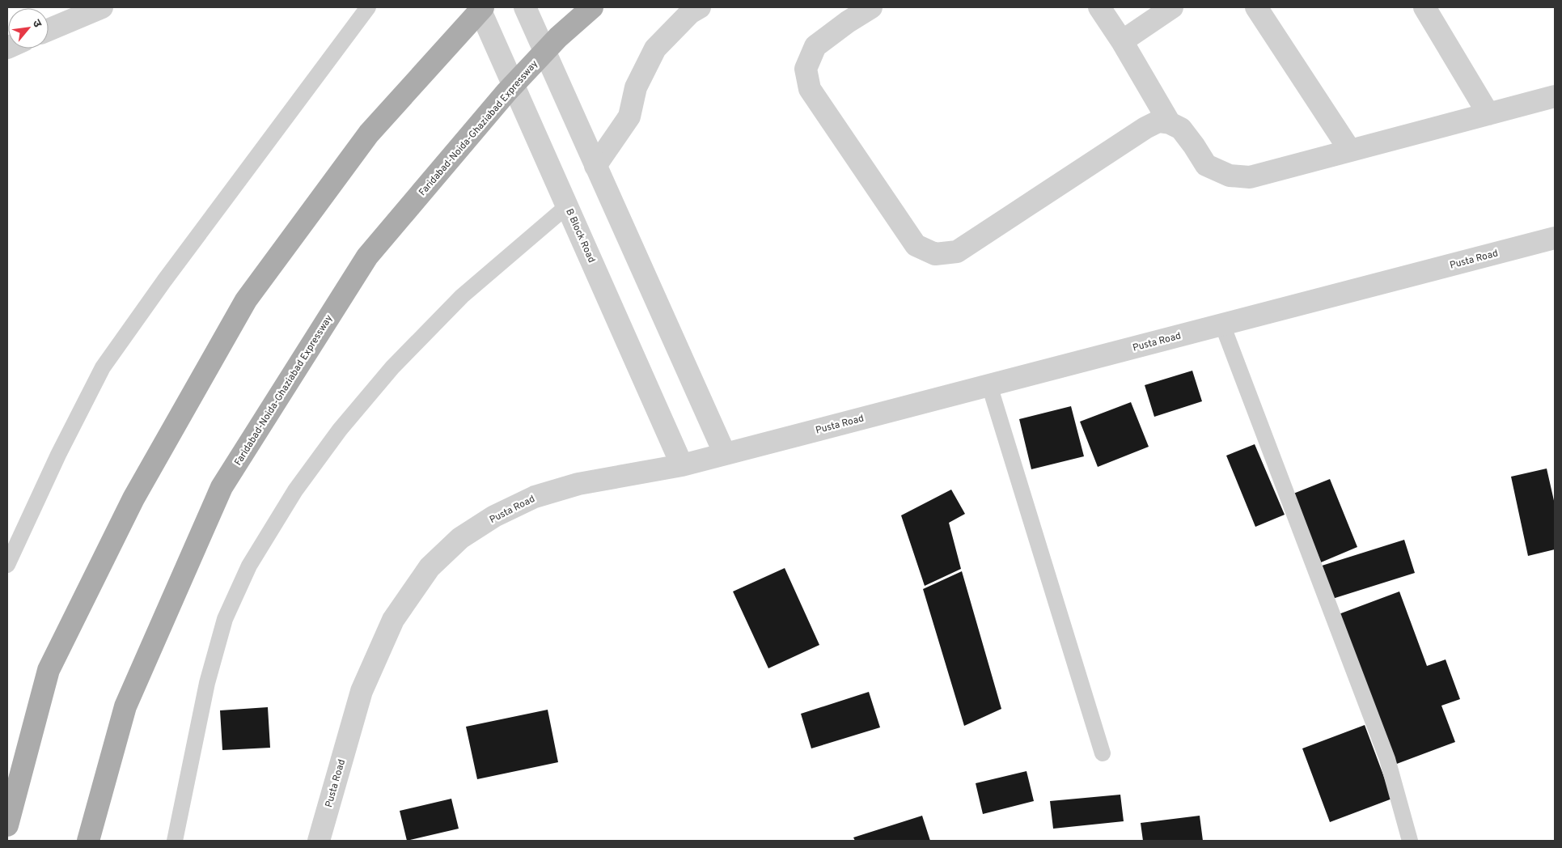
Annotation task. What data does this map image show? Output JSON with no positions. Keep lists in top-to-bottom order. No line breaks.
{"streets":{"main road":["Faridabad-Noida-Ghaziabad Expressway"],"street":["B Block Road","Pusta Road"]},"crossings":[["B Block Road","Pusta Road"]],"north":"top right"}
